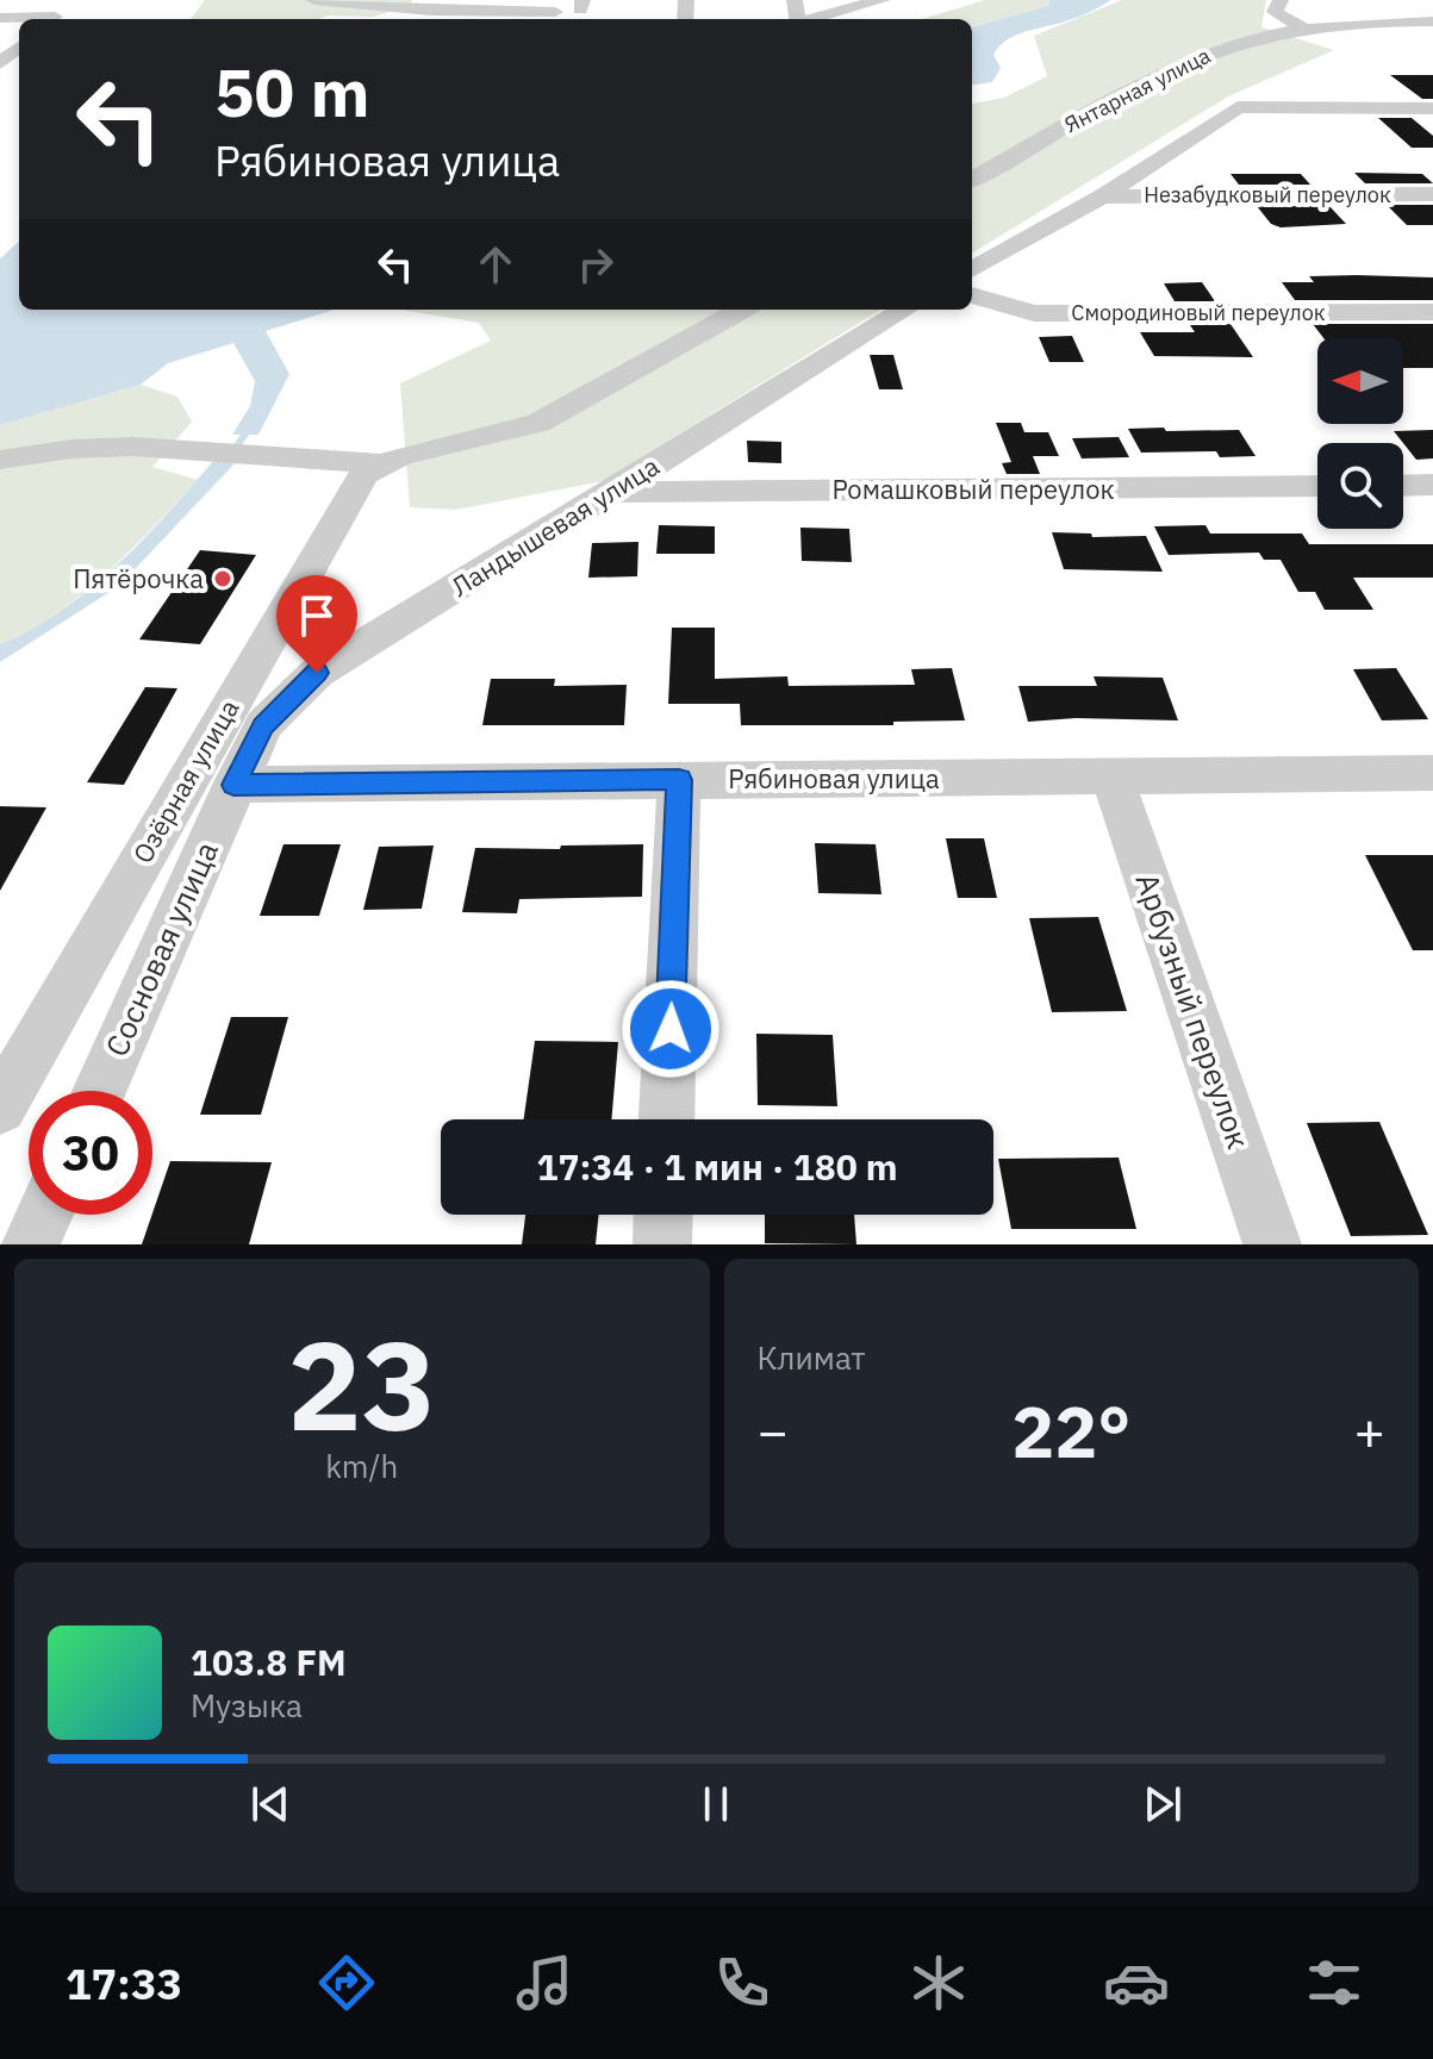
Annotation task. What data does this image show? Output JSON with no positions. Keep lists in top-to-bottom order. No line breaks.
{"streets":{"street":["Янтарная улица","Незабудковый переулок","Смородиновый переулок","Ромашковый переулок","Ландышевая улица","Рябиновая улица","Озёрная улица","Сосновая улица","Арбузный переулок"]},"crossings":[["Ромашковый переулок","Ландышевая улица"],["Ландышевая улица","Рябиновая улица"],["Ландышевая улица","Сосновая улица"],["Рябиновая улица","Сосновая улица"],["Рябиновая улица","Арбузный переулок"]],"places":["Пятёрочка"],"north":"left","page":{"turn":["50 m","Рябиновая улица"],"limit":"30","trip":"17:34 · 1 мин · 180 m","tile":[["23","km/h"],"Климат"],"heat":["−","22°","+"],"song":["103.8 FM","Музыка"],"tabs":"17:33"}}
